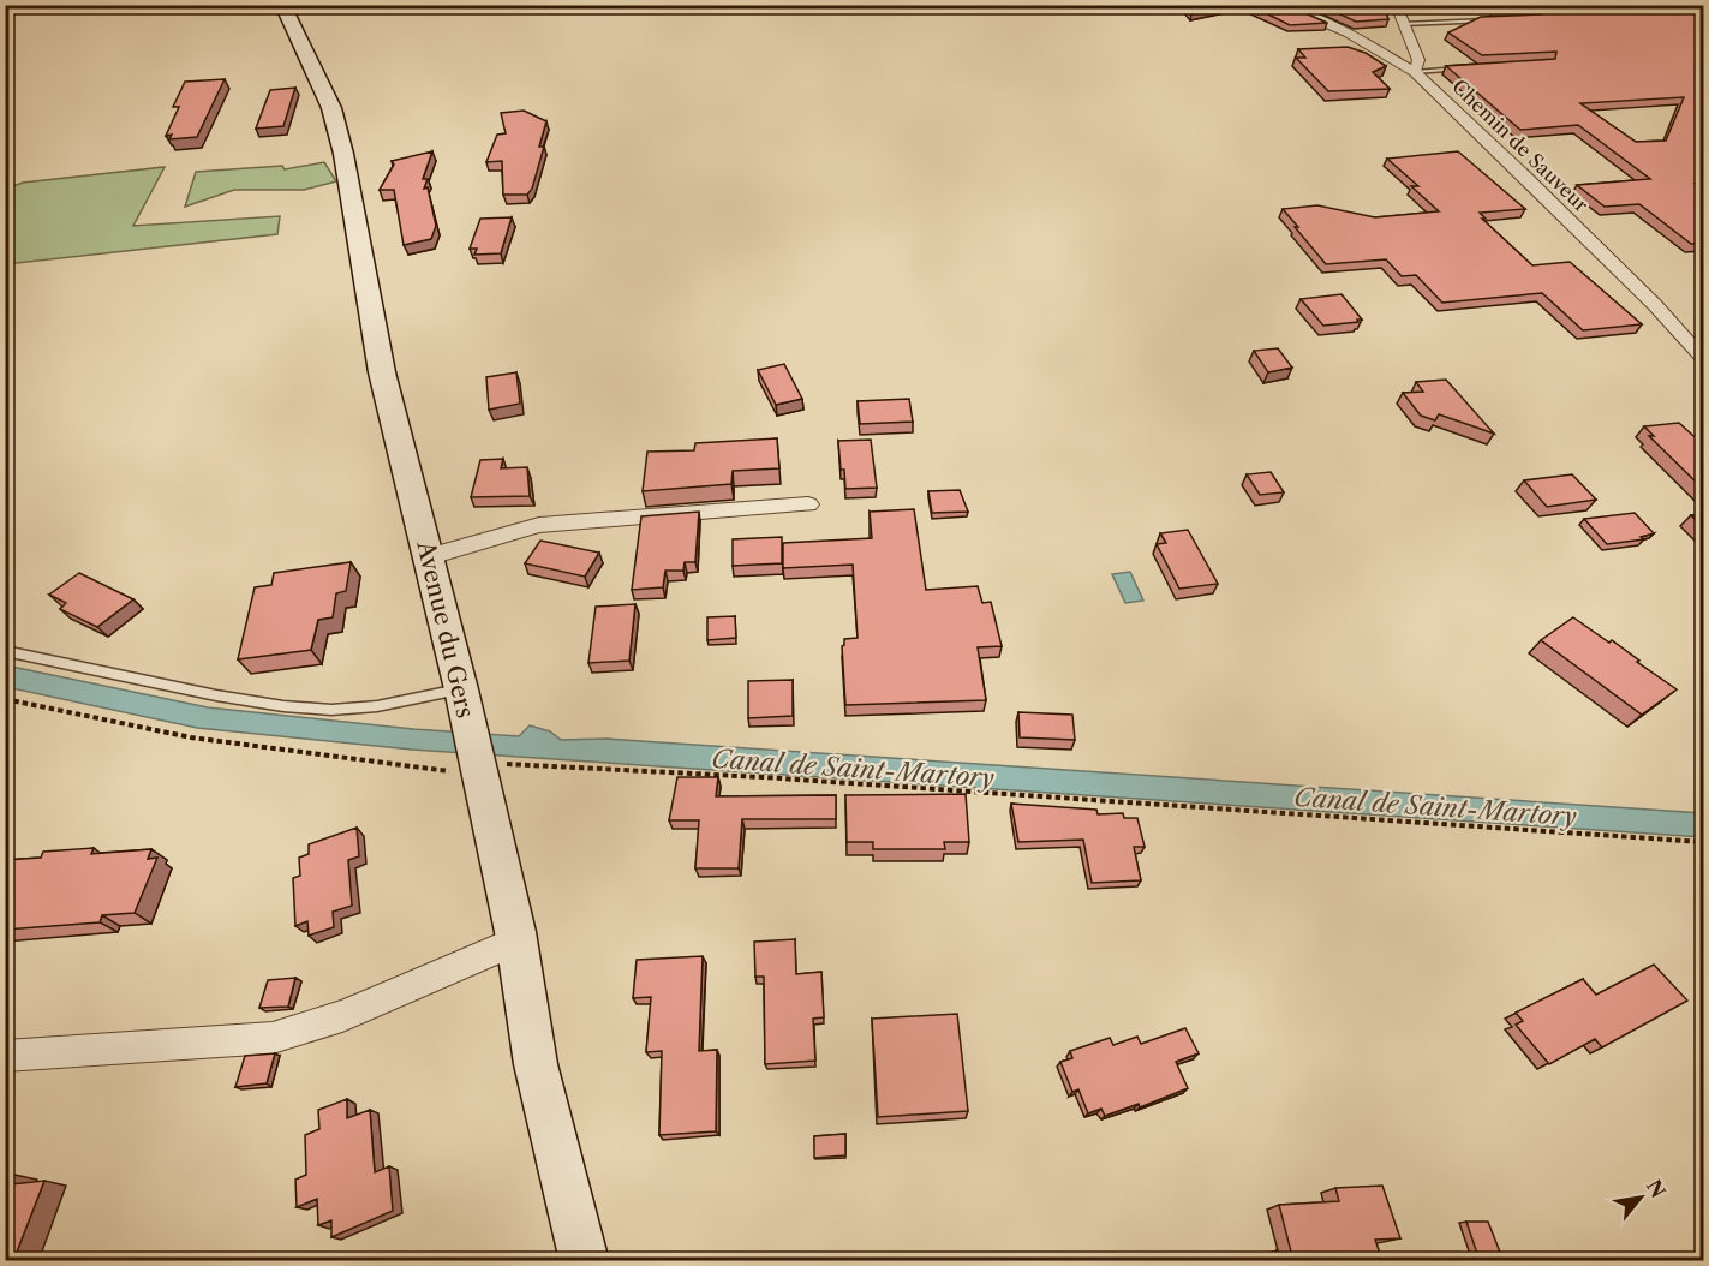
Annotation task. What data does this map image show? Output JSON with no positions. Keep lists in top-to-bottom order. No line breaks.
{"streets":{"main road":["Avenue du Gers"],"street":["Chemin de Sauveur"]},"water":["Canal de Saint-Martory"],"north":"top right"}
